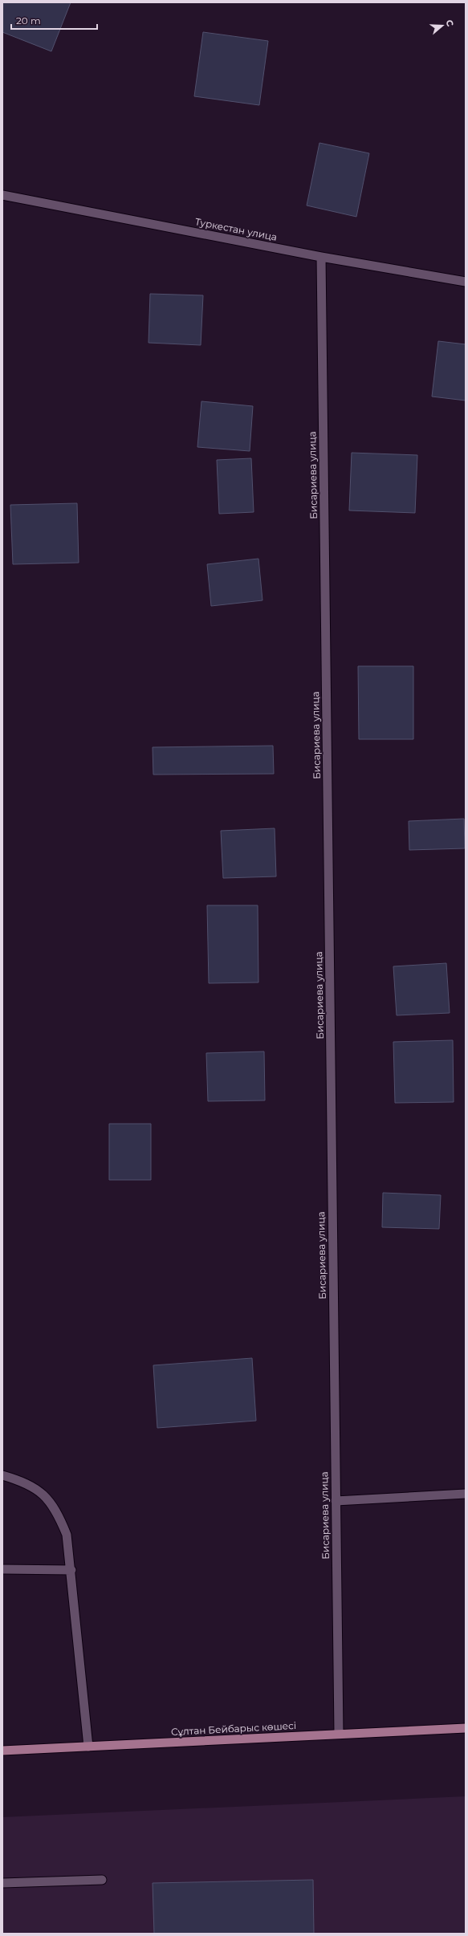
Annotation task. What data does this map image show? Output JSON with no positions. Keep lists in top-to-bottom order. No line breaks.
{"streets":{"main road":["Сұлтан Бейбарыс көшесі"],"street":["Туркестан улица","Бисариева улица"]},"crossings":[["Туркестан улица","Бисариева улица"],["Бисариева улица","Сұлтан Бейбарыс көшесі"]],"scale_bar":"20 m","north":"right"}
